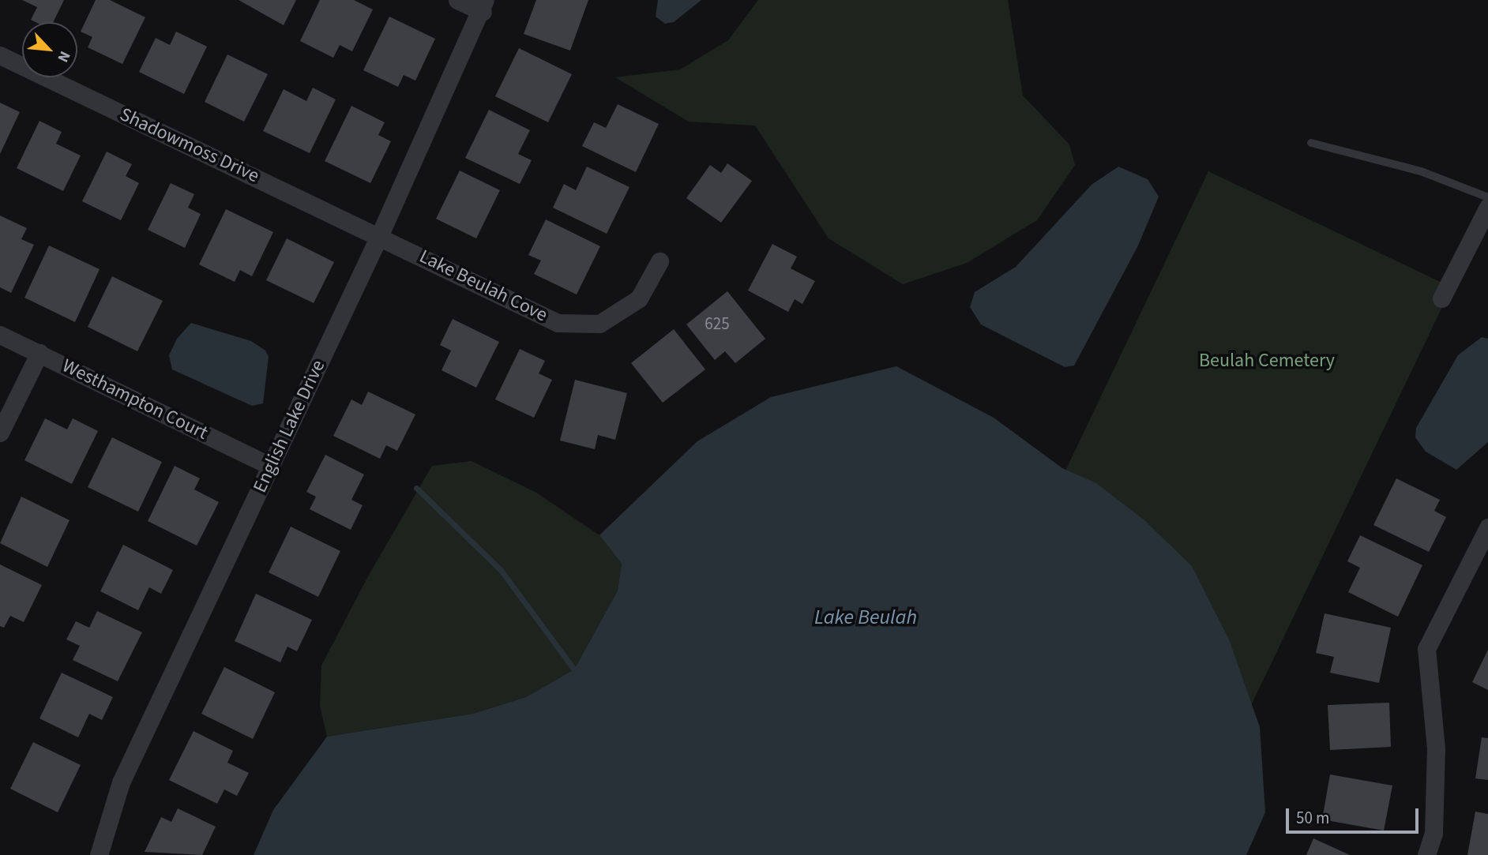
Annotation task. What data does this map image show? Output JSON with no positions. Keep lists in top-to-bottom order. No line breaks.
{"streets":{"street":["Shadowmoss Drive","Lake Beulah Cove","Westhampton Court","English Lake Drive"]},"crossings":[["Shadowmoss Drive","Lake Beulah Cove"],["Shadowmoss Drive","English Lake Drive"],["Lake Beulah Cove","English Lake Drive"],["Westhampton Court","English Lake Drive"]],"water":["Lake Beulah"],"parks":["Beulah Cemetery"],"house_numbers":["625"],"scale_bar":"50 m","north":"bottom right"}
